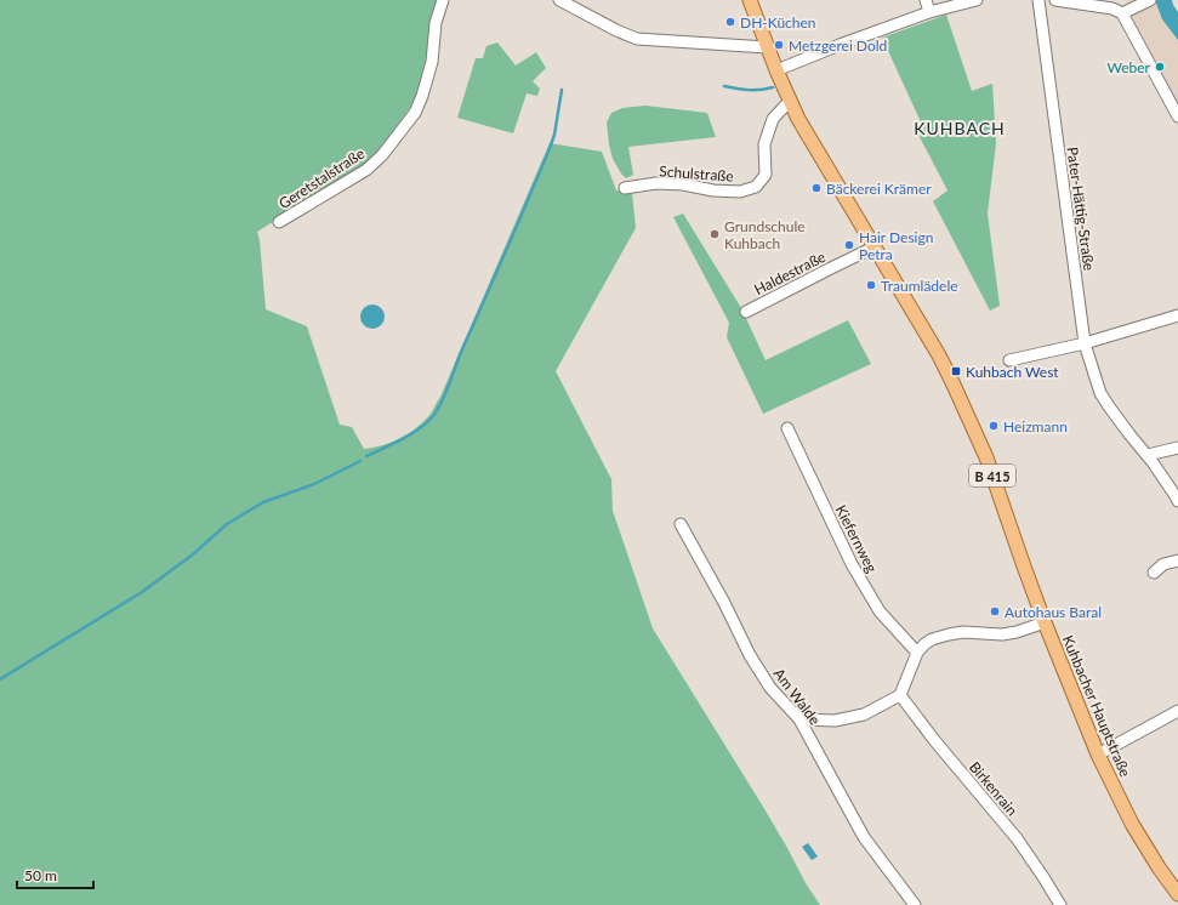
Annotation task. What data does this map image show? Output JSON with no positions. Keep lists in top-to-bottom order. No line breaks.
{"streets":{"main road":["B 415","Kuhbacher Hauptstraße"],"street":["Schulstraße","Geretstalstraße","Pater-Hättig-Straße","Haldestraße","Kiefernweg","Am Walde","Birkenrain"]},"crossings":[["Schulstraße","Kuhbacher Hauptstraße"],["Haldestraße","Kuhbacher Hauptstraße"]],"districts":["KUHBACH"],"places":{"other":["DH-Küchen","Metzgerei Dold","Weber","Bäckerei Krämer","Grundschule Kuhbach","Hair Design Petra","Traumlädele","Heizmann","Autohaus Baral"],"transit":["Kuhbach West"]},"scale_bar":"50 m"}
